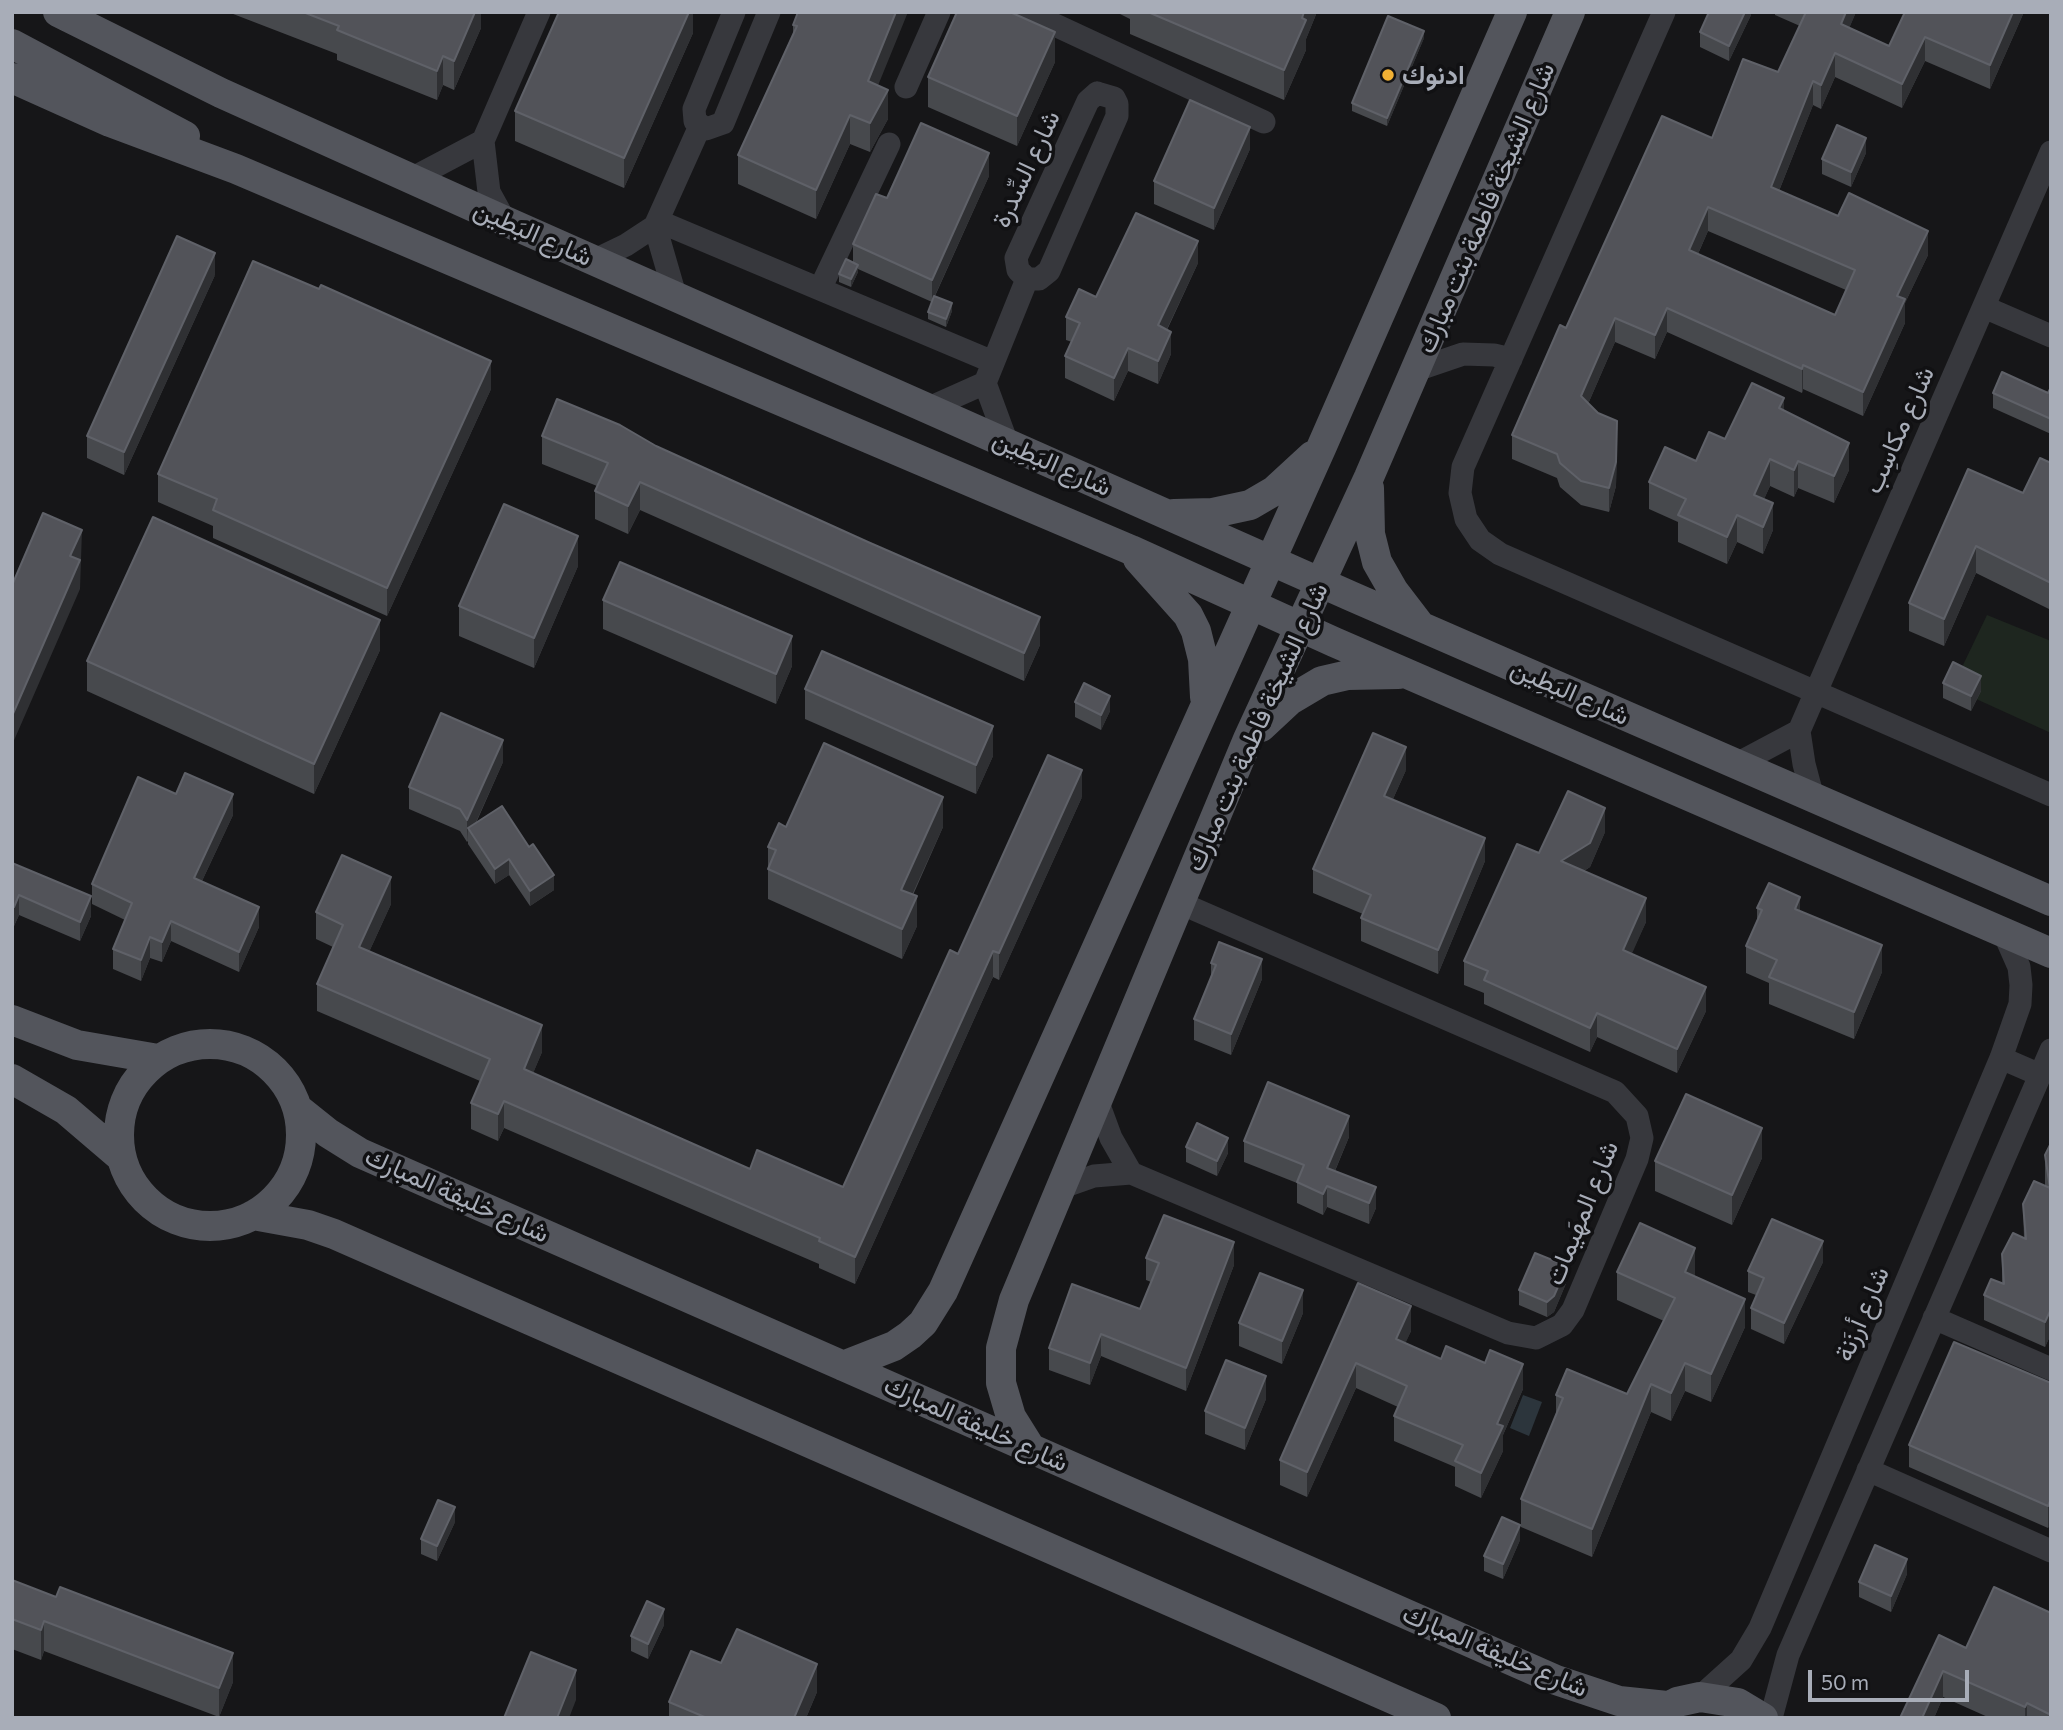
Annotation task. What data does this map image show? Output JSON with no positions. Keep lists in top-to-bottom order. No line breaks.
{"streets":{"main road":["شارع الشيخة فاطمة بنت مبارك","شارع البَطِين","شارع خليفة المبارك"],"street":["شارع السِّدرة","شارع مكاسِب","شارع المهَيمات","شارع أرزَنة"]},"crossings":[["شارع الشيخة فاطمة بنت مبارك","شارع البَطِين"],["شارع الشيخة فاطمة بنت مبارك","شارع خليفة المبارك"],["شارع الشيخة فاطمة بنت مبارك","شارع المهَيمات"],["شارع البَطِين","شارع أرزَنة"]],"places":["ادنوك"],"scale_bar":"50 m"}
